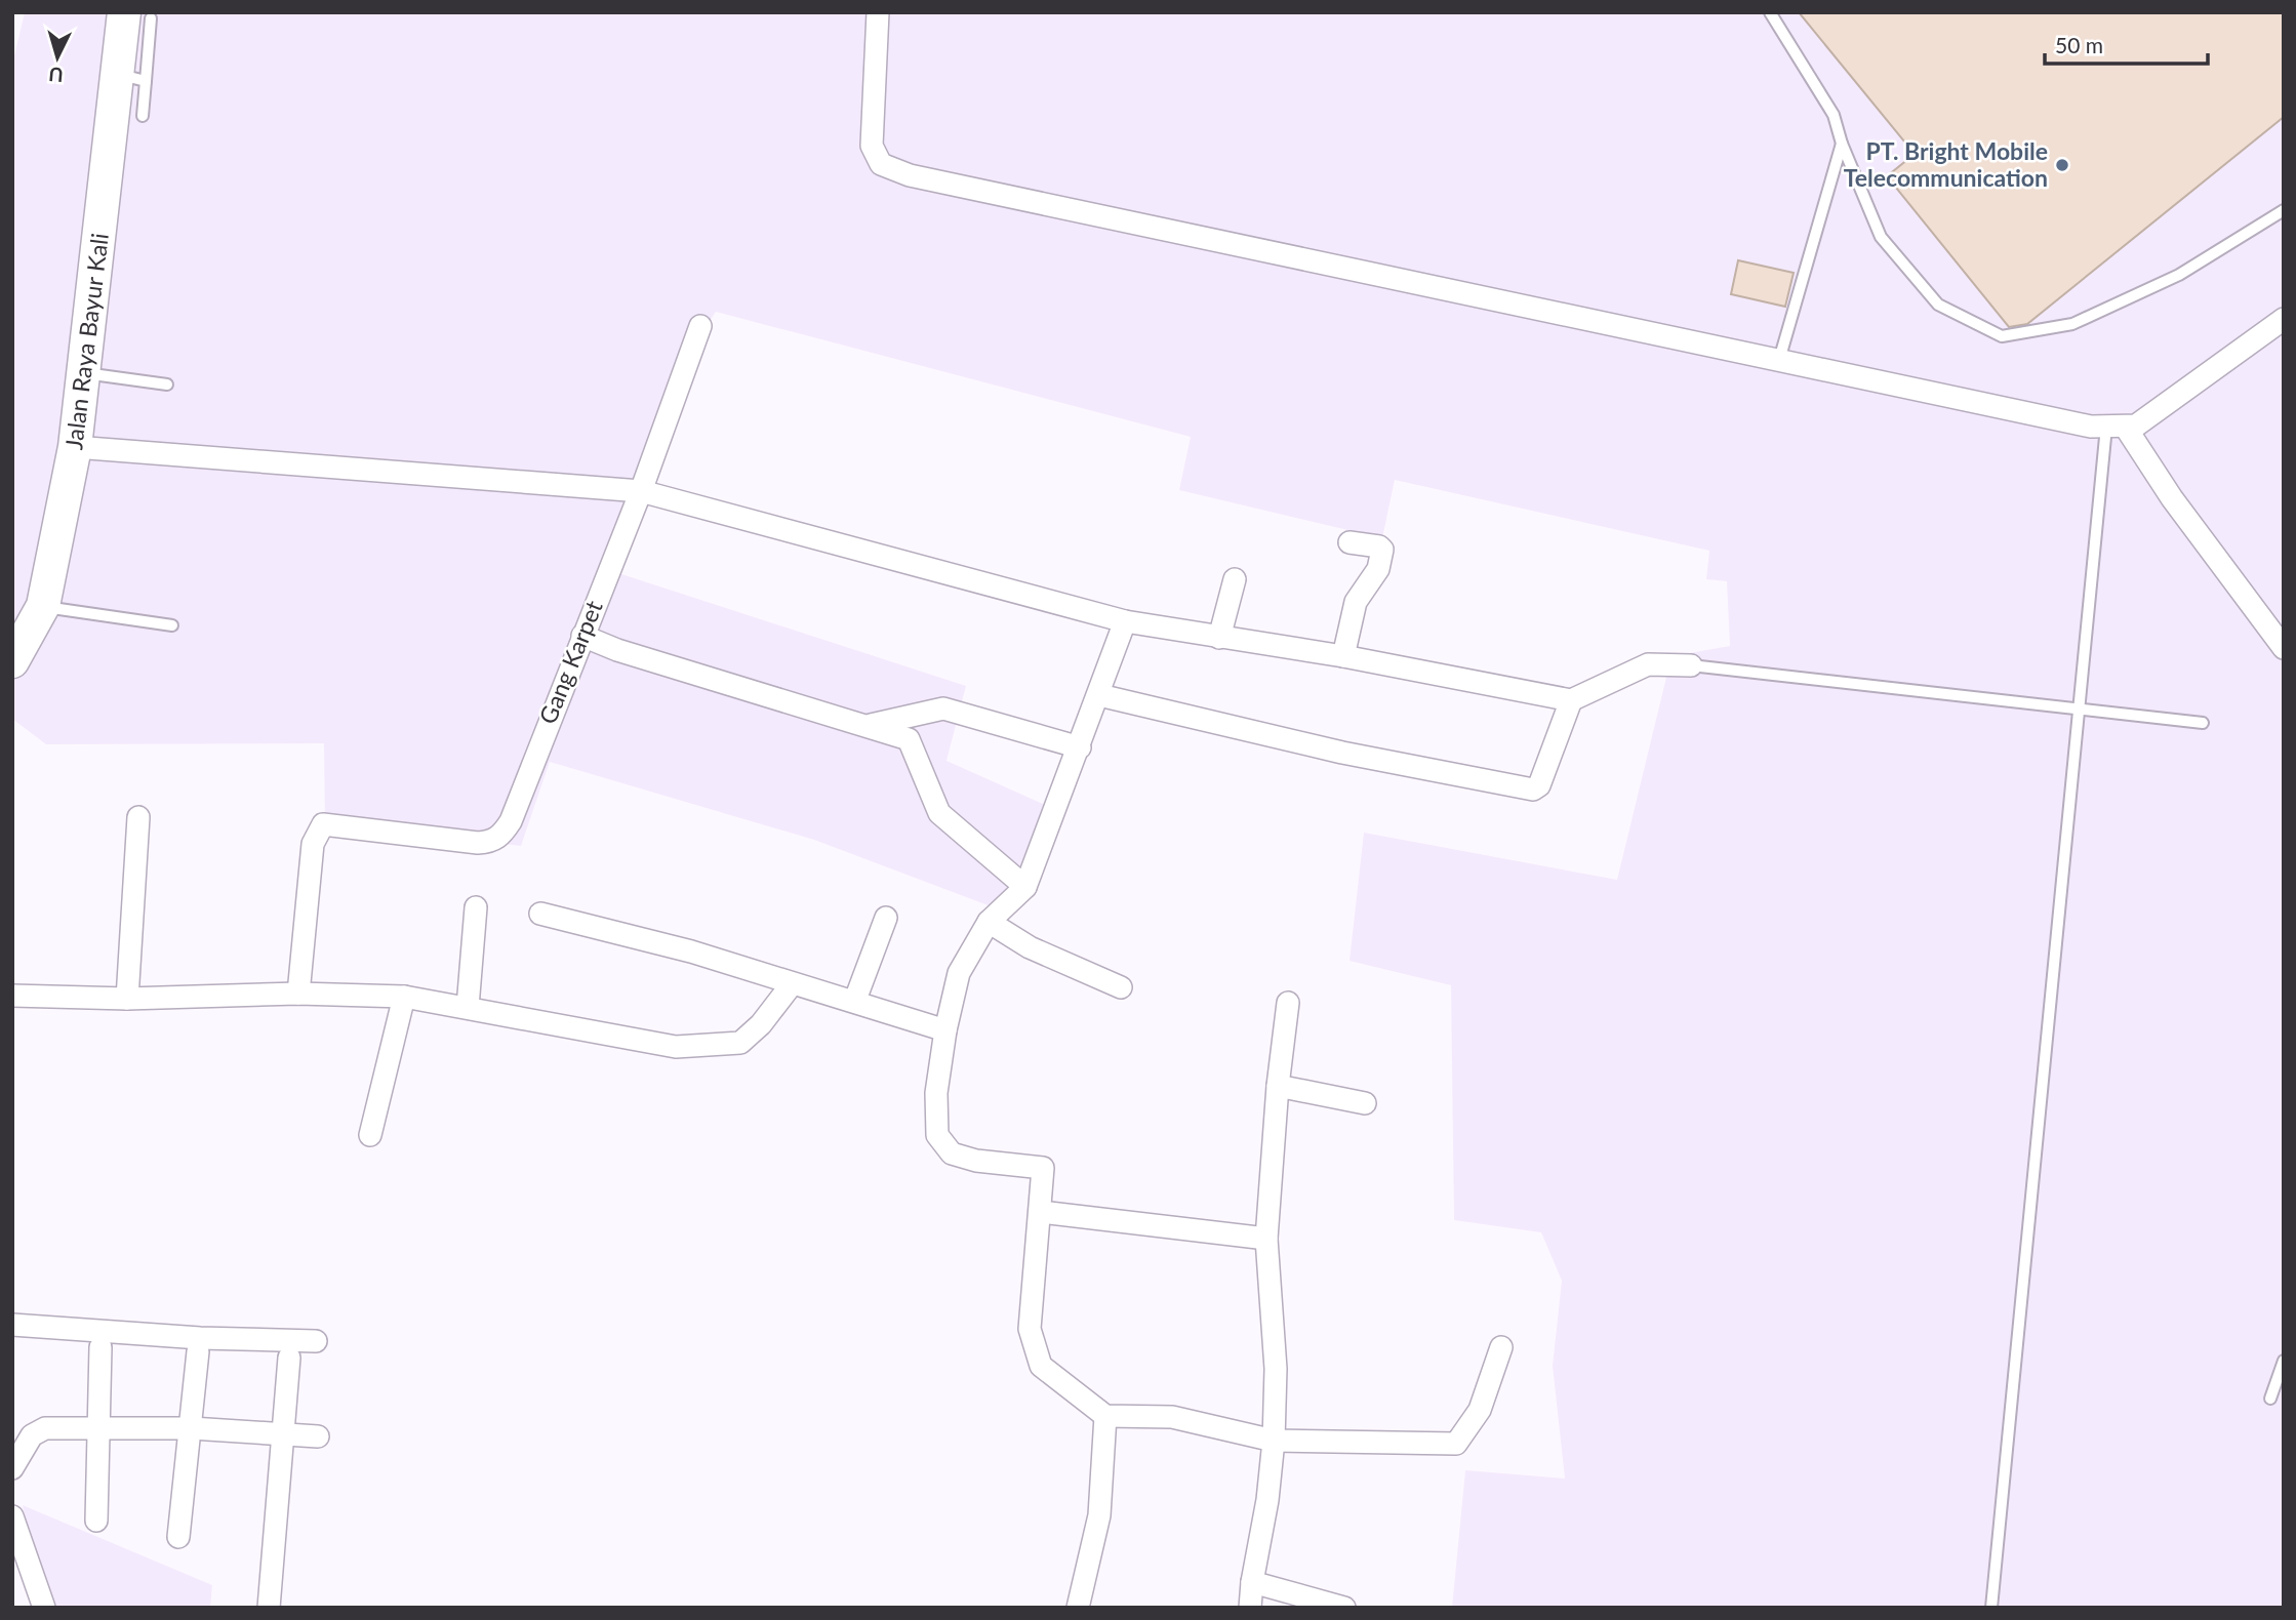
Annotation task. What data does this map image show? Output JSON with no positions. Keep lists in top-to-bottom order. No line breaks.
{"streets":{"street":["Jalan Raya Bayur Kali","Gang Karpet"]},"places":["PT. Bright Mobile Telecommunication"],"scale_bar":"50 m","north":"bottom"}
